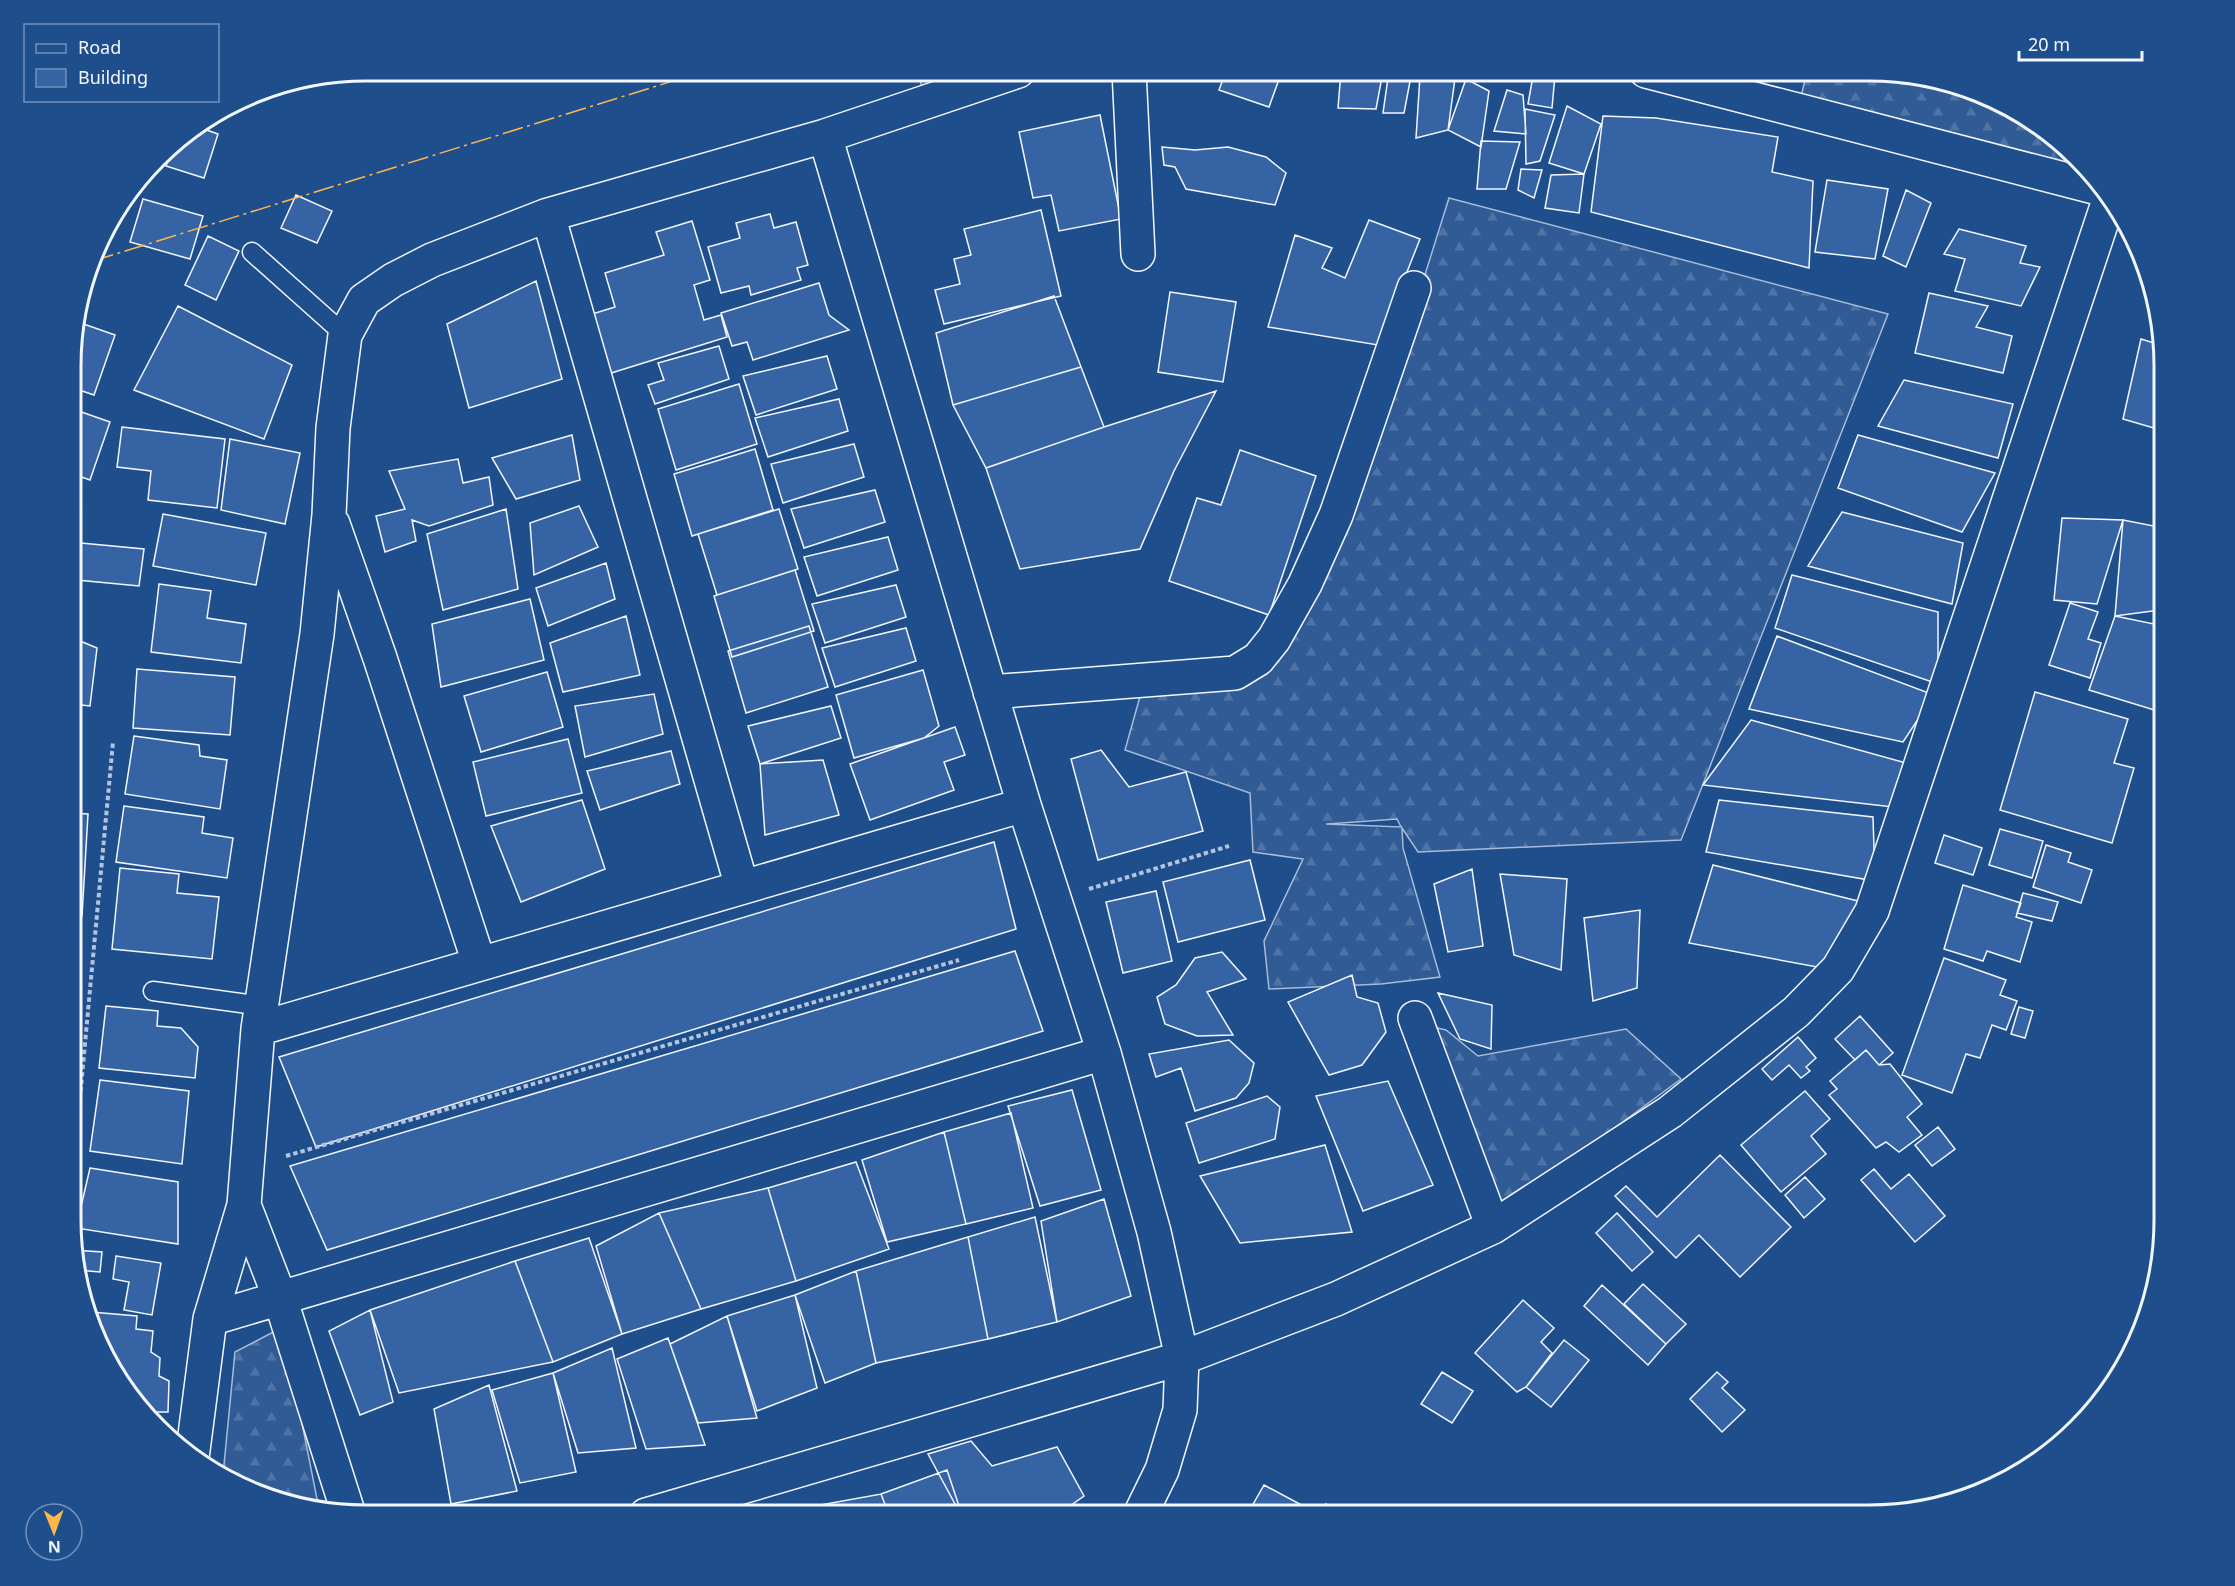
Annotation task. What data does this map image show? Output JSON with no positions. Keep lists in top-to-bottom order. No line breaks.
{"legend":["Road","Building"],"scale_bar":"20 m","north":"bottom"}
